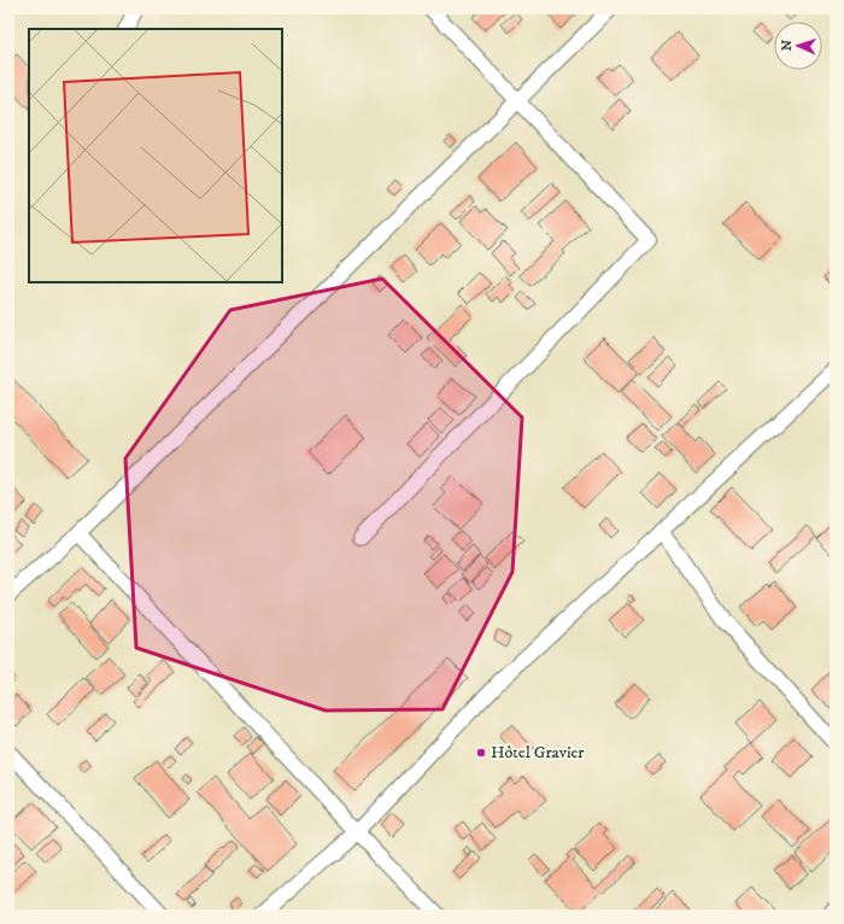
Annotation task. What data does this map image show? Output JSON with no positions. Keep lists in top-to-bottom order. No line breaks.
{"places":["Hôtel Gravier"],"north":"left"}
